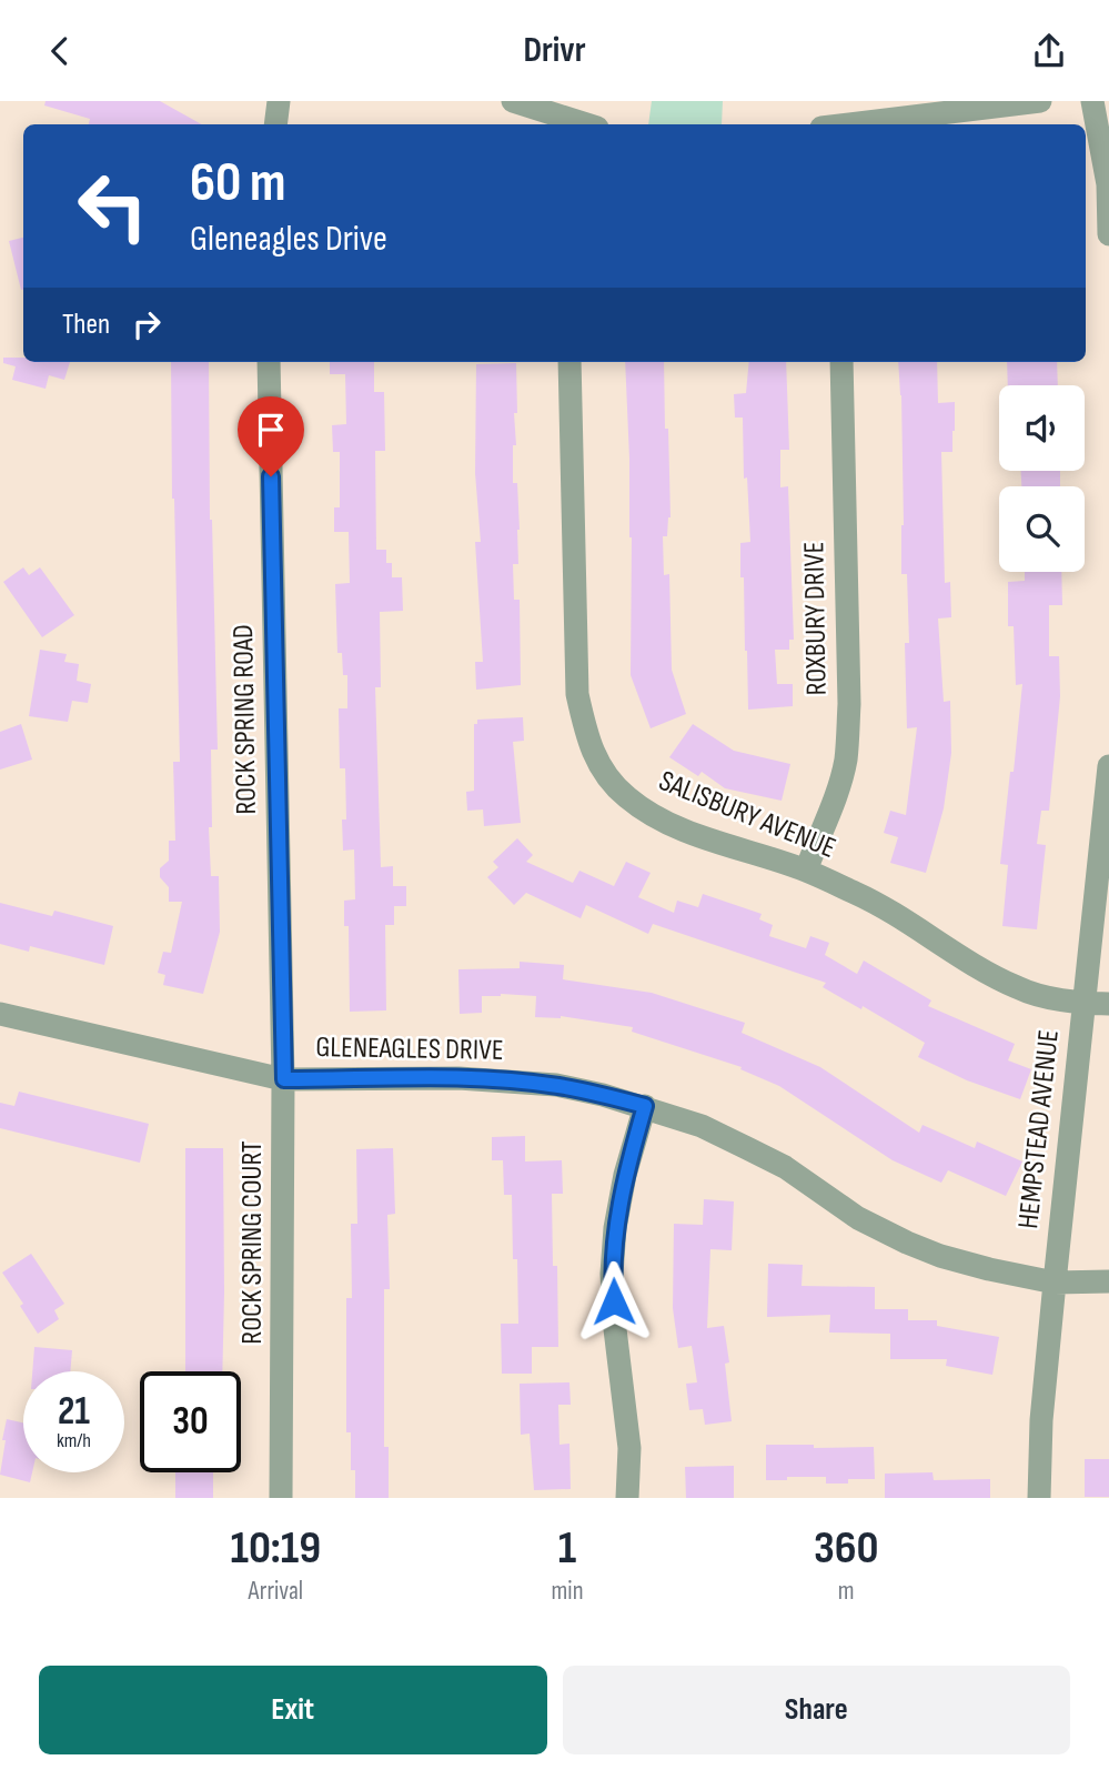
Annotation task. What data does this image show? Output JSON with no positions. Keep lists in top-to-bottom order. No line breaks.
{"streets":{"street":["ROXBURY DRIVE","ROCK SPRING ROAD","SALISBURY AVENUE","GLENEAGLES DRIVE","HEMPSTEAD AVENUE","ROCK SPRING COURT"]},"crossings":[["ROXBURY DRIVE","SALISBURY AVENUE"],["ROCK SPRING ROAD","GLENEAGLES DRIVE"],["ROCK SPRING ROAD","ROCK SPRING COURT"],["SALISBURY AVENUE","HEMPSTEAD AVENUE"],["GLENEAGLES DRIVE","HEMPSTEAD AVENUE"],["GLENEAGLES DRIVE","ROCK SPRING COURT"]],"page":{"header":"Drivr","turn":["60 m","Gleneagles Drive"],"then":"Then","speed":"21 km/h","limit":"30","eta":["10:19","Arrival","1","min","360","m"],"buttons":["Exit","Share"]}}
